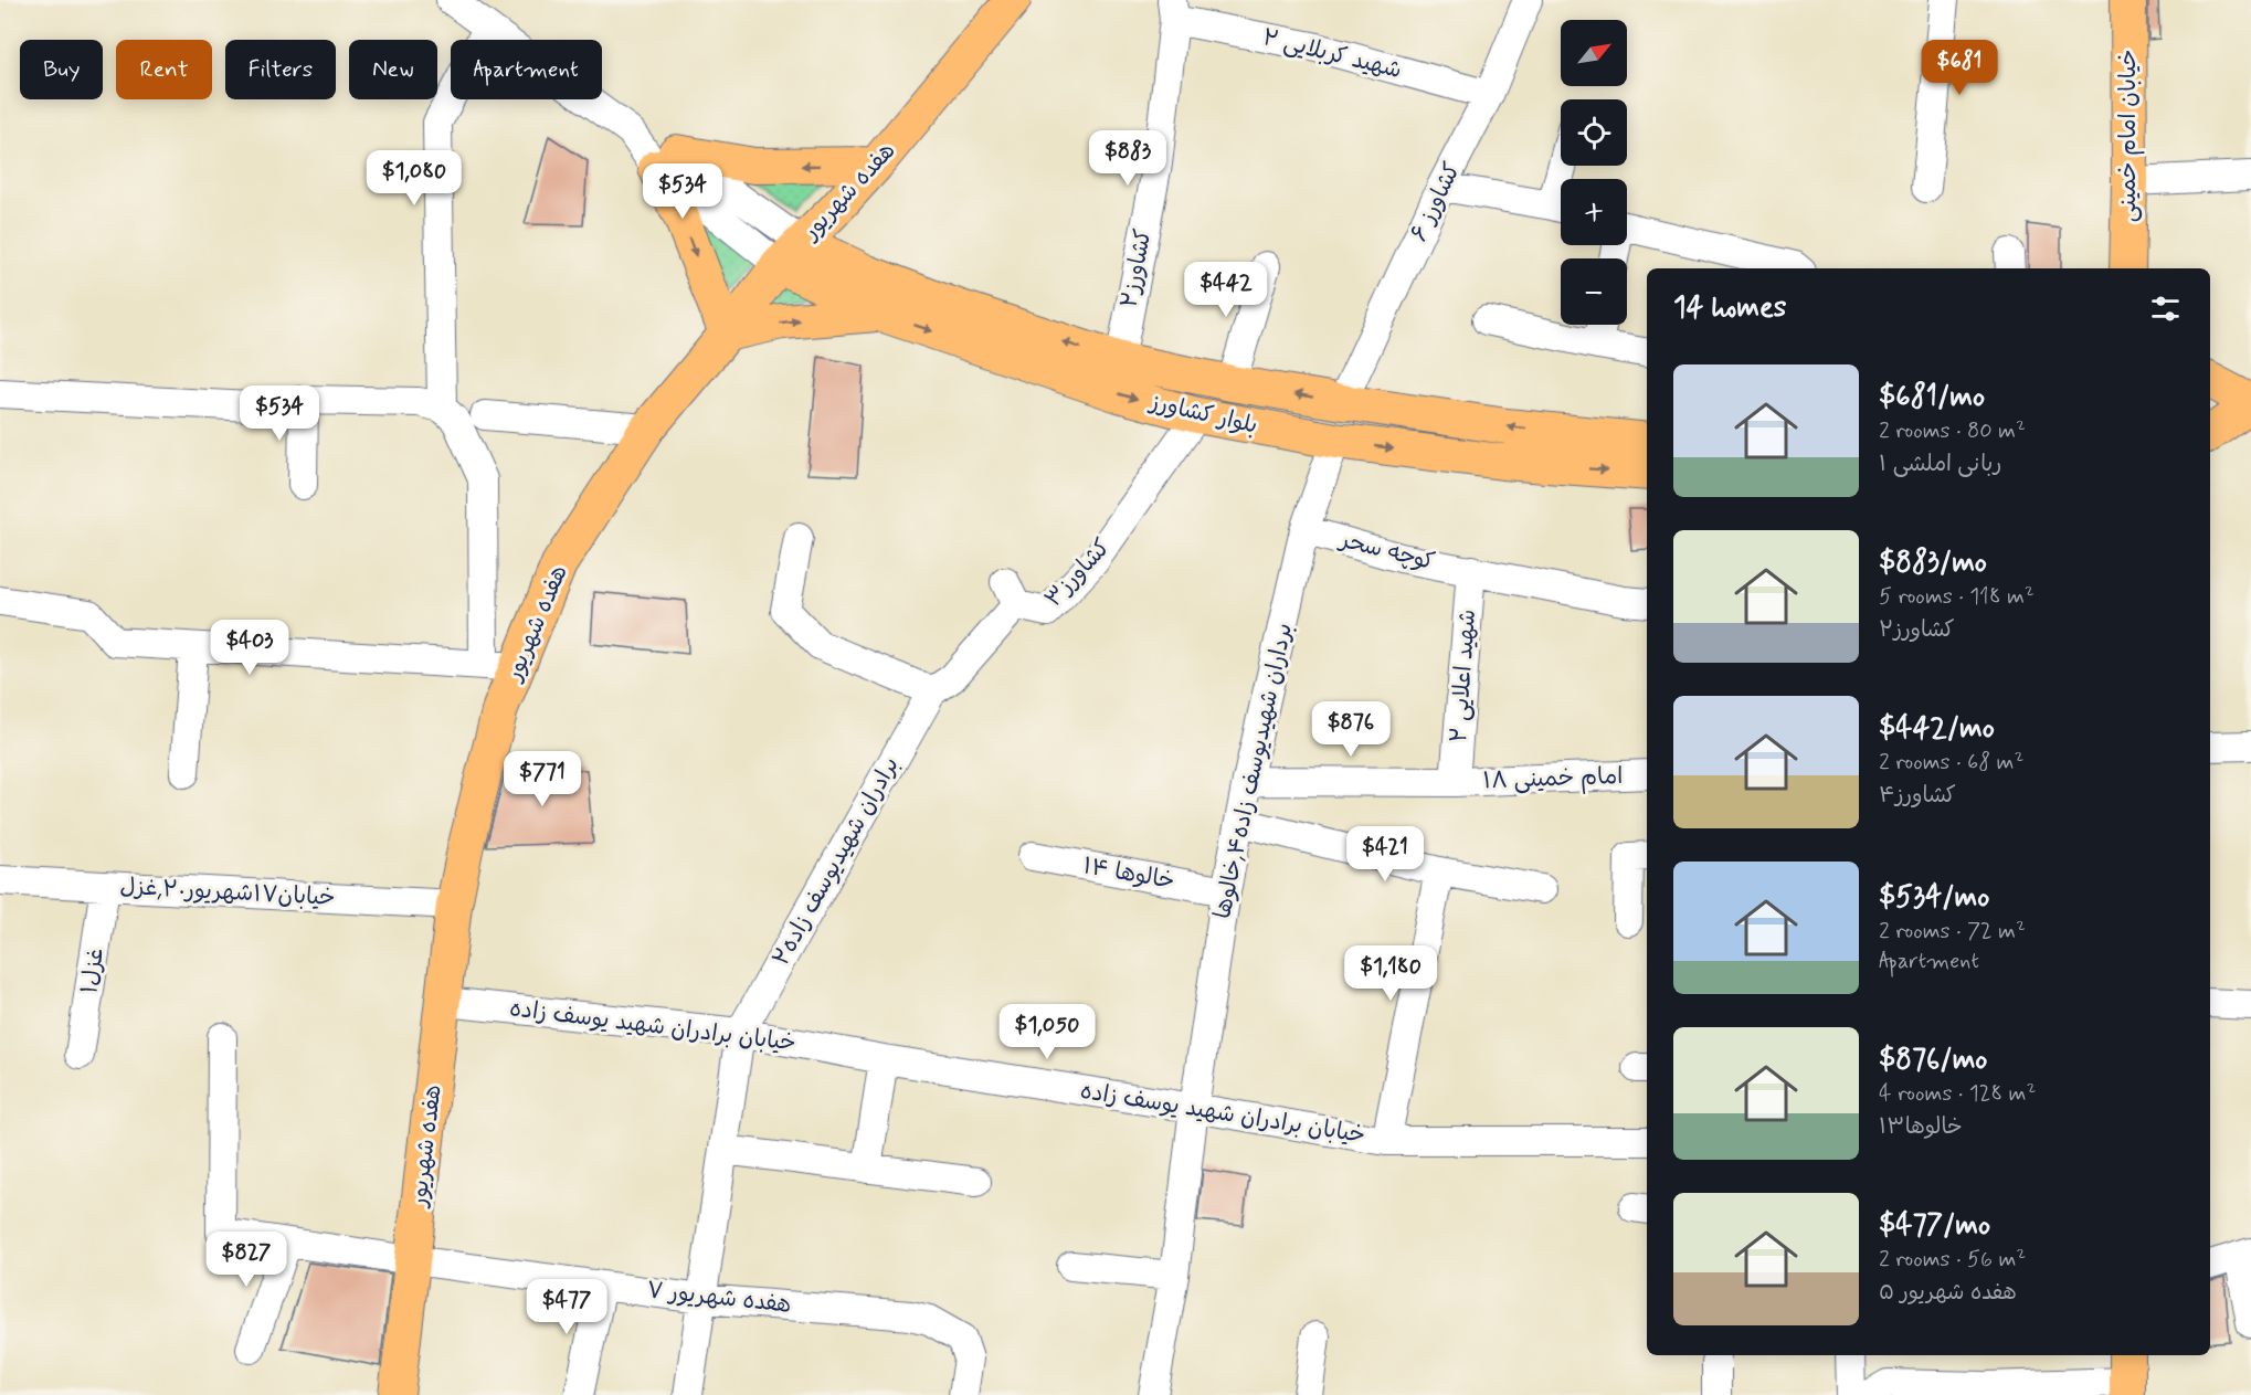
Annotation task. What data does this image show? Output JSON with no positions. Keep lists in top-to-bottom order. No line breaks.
{"streets":{"main road":["خیابان امام خمینی","هفده شهریور","بلوار کشاورز"],"street":["شهید کربلایی ۲","کشاورز ۶","کشاورز۲","کوچه سحر","کشاورز۳","شهید اعلایی ۲","برداران شهیدیوسف زاده۴,خالوها","امام خمینی ۱۸","برادران شهیدیوسف زاده۲","خالوها ۱۴","خیابان۱۷شهریور۲۰,غزل","غزل۱","خیابان برادران شهید یوسف زاده","هفده شهریور ۷"]},"crossings":[["شهید کربلایی ۲","کشاورز ۶"],["شهید کربلایی ۲","کشاورز۲"],["هفده شهریور","بلوار کشاورز"],["هفده شهریور","خیابان۱۷شهریور۲۰,غزل"],["هفده شهریور","خیابان برادران شهید یوسف زاده"],["هفده شهریور","هفده شهریور ۷"],["کشاورز ۶","بلوار کشاورز"],["کشاورز۲","بلوار کشاورز"],["بلوار کشاورز","کشاورز۳"],["بلوار کشاورز","برداران شهیدیوسف زاده۴,خالوها"],["کوچه سحر","شهید اعلایی ۲"],["کوچه سحر","برداران شهیدیوسف زاده۴,خالوها"],["کشاورز۳","برادران شهیدیوسف زاده۲"],["شهید اعلایی ۲","امام خمینی ۱۸"],["برداران شهیدیوسف زاده۴,خالوها","امام خمینی ۱۸"],["برداران شهیدیوسف زاده۴,خالوها","خالوها ۱۴"],["برداران شهیدیوسف زاده۴,خالوها","خیابان برادران شهید یوسف زاده"],["برادران شهیدیوسف زاده۲","خیابان برادران شهید یوسف زاده"],["خیابان۱۷شهریور۲۰,غزل","غزل۱"]],"north":"top right","page":{"map_buttons":["+","−"],"price":["$681","$883","$1,080","$534","$442","$534","$403","$876","$771","$421","$1,180","$1,050","$827","$477"],"chip":["Buy","Rent","Filters","New","Apartment"],"heading":"14 homes","list":[{"name":"$681/mo","note":"2 rooms · 80 m² · ربانی املشی ۱"},{"name":"$883/mo","note":"5 rooms · 118 m² · کشاورز۲"},{"name":"$442/mo","note":"2 rooms · 68 m² · کشاورز۴"},{"name":"$534/mo","note":"2 rooms · 72 m² · Apartment"},{"name":"$876/mo","note":"4 rooms · 128 m² · خالوها۱۳"},{"name":"$477/mo","note":"2 rooms · 56 m² · هفده شهریور ۵"}]}}
